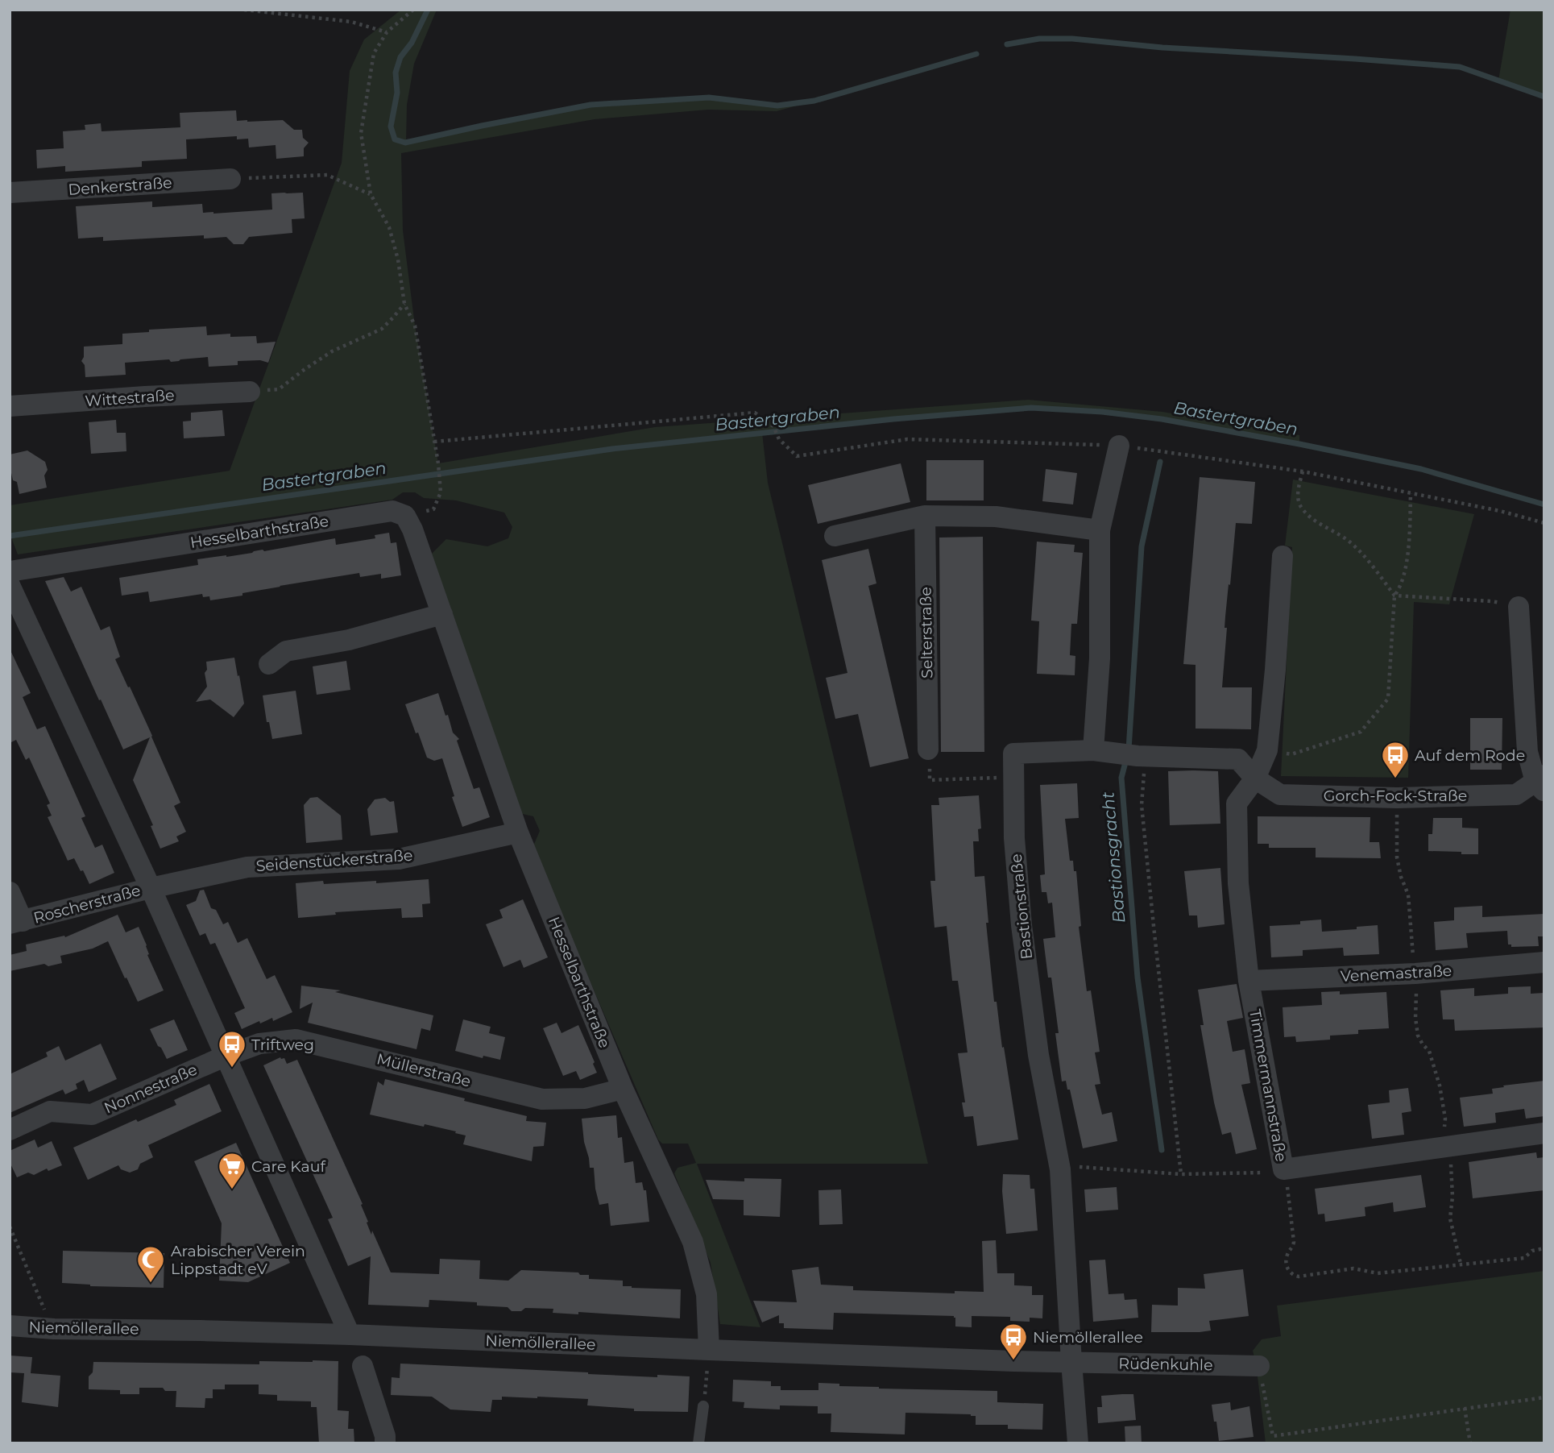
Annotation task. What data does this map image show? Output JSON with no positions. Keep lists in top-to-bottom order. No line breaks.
{"streets":{"street":["Denkerstraße","Wittestraße","Hesselbarthstraße","Selterstraße","Gorch-Fock-Straße","Seidenstückerstraße","Roscherstraße","Bastionstraße","Venemastraße","Müllerstraße","Timmermannstraße","Nonnestraße","Niemöllerallee","Rüdenkuhle"]},"crossings":[["Hesselbarthstraße","Seidenstückerstraße"],["Hesselbarthstraße","Müllerstraße"],["Hesselbarthstraße","Niemöllerallee"],["Gorch-Fock-Straße","Bastionstraße"],["Gorch-Fock-Straße","Timmermannstraße"],["Seidenstückerstraße","Roscherstraße"],["Bastionstraße","Niemöllerallee"],["Bastionstraße","Rüdenkuhle"],["Venemastraße","Timmermannstraße"],["Müllerstraße","Nonnestraße"],["Niemöllerallee","Rüdenkuhle"]],"water":["Bastertgraben","Bastionsgracht"],"places":{"bus stop":["Auf dem Rode","Triftweg","Niemöllerallee"],"supermarket":["Care Kauf"],"mosque":["Arabischer Verein Lippstadt eV"]}}
